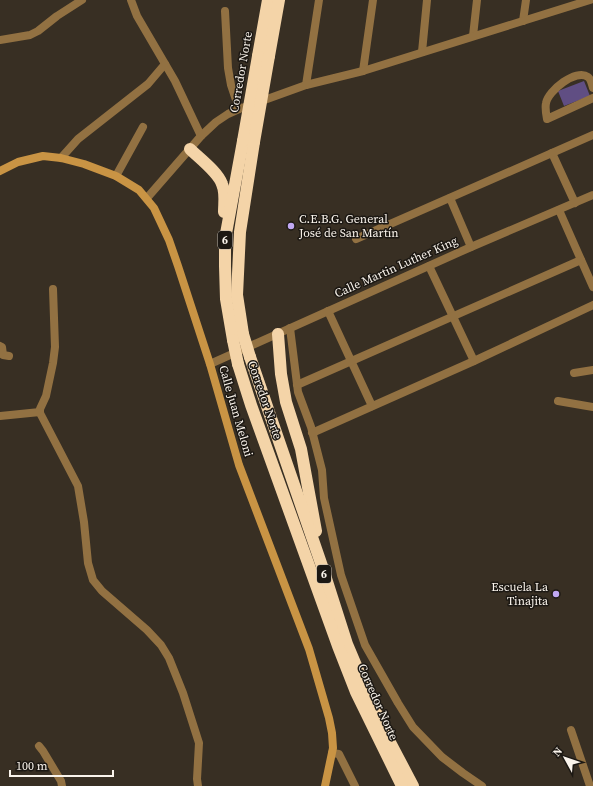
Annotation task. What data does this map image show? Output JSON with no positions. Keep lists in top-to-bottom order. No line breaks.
{"streets":{"highway":["Corredor Norte","6"],"main road":["Calle Juan Meloni"],"street":["Calle Martin Luther King"]},"crossings":[["Calle Martin Luther King","Calle Juan Meloni"]],"places":["C.E.B.G. General José de San Martín","Escuela La Tinajita"],"scale_bar":"100 m","north":"top left"}
